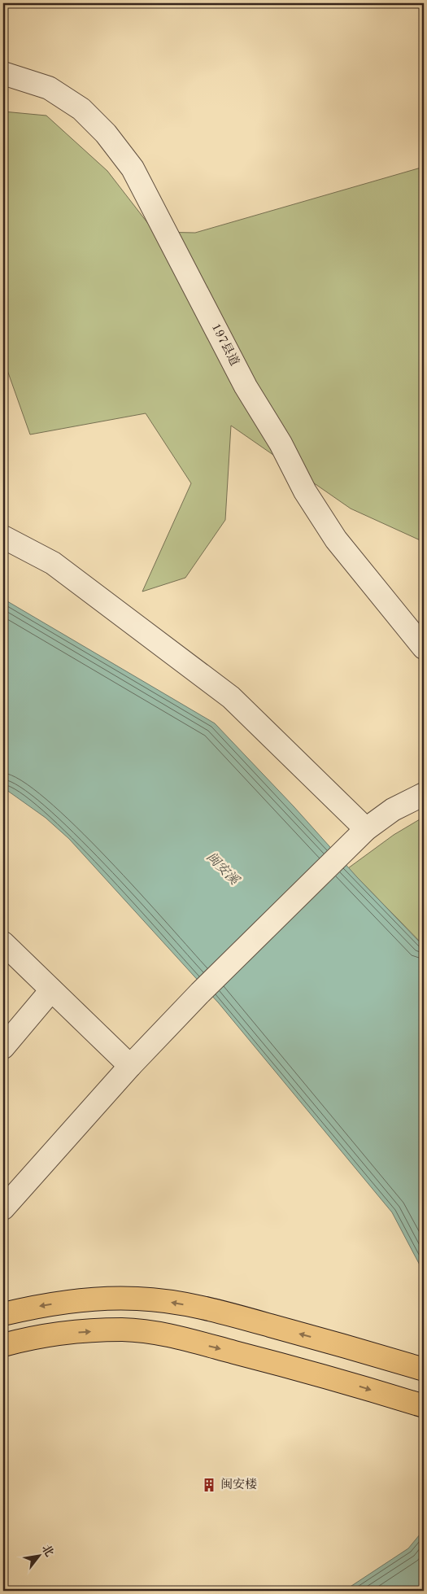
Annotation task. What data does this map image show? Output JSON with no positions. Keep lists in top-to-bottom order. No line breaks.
{"streets":{"street":["197县道"]},"water":["闽安溪"],"places":{"building":["闽安楼"]},"north":"top right"}
